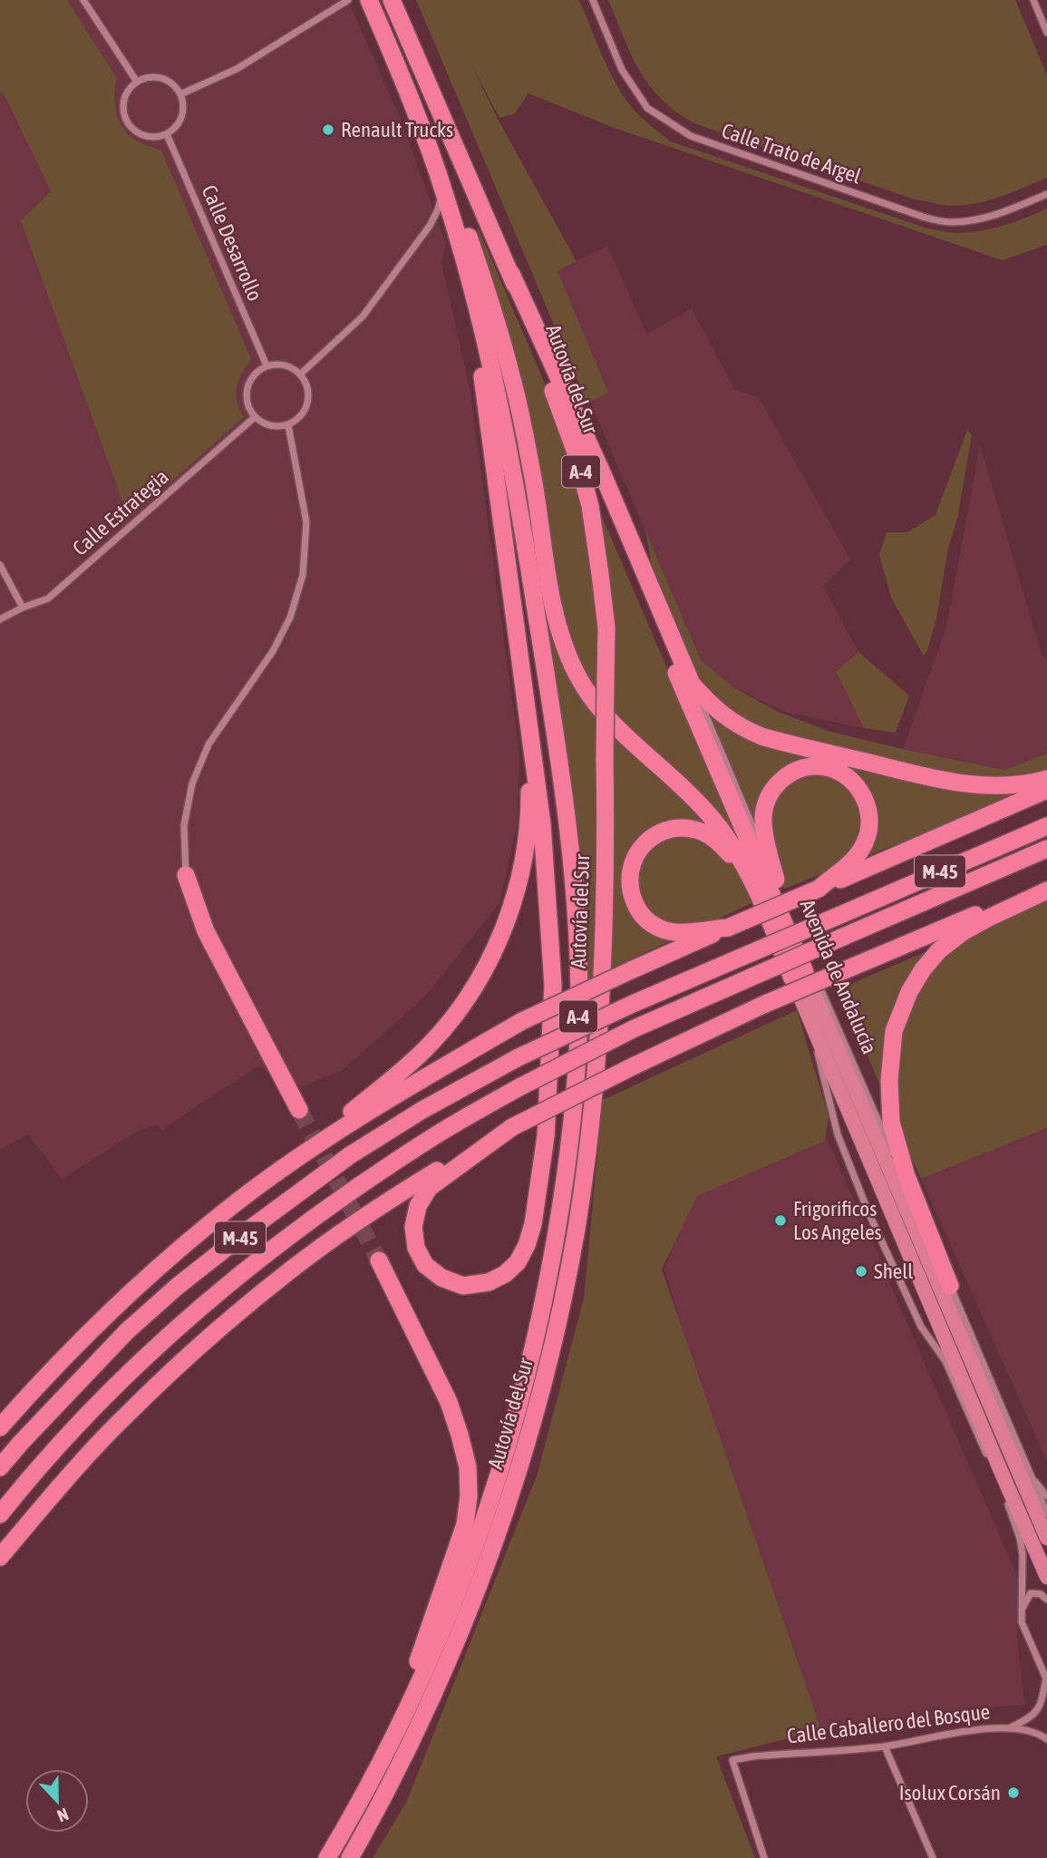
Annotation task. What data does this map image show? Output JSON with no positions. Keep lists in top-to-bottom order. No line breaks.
{"streets":{"highway":["Autovía del Sur","A-4","M-45"],"main road":["Avenida de Andalucía"],"street":["Calle Trato de Argel","Calle Desarrollo","Calle Estrategia","Calle Caballero del Bosque"]},"crossings":[["Calle Desarrollo","Calle Estrategia"]],"places":["Renault Trucks","Frigorificos Los Angeles","Shell","Isolux Corsán"],"north":"bottom"}
